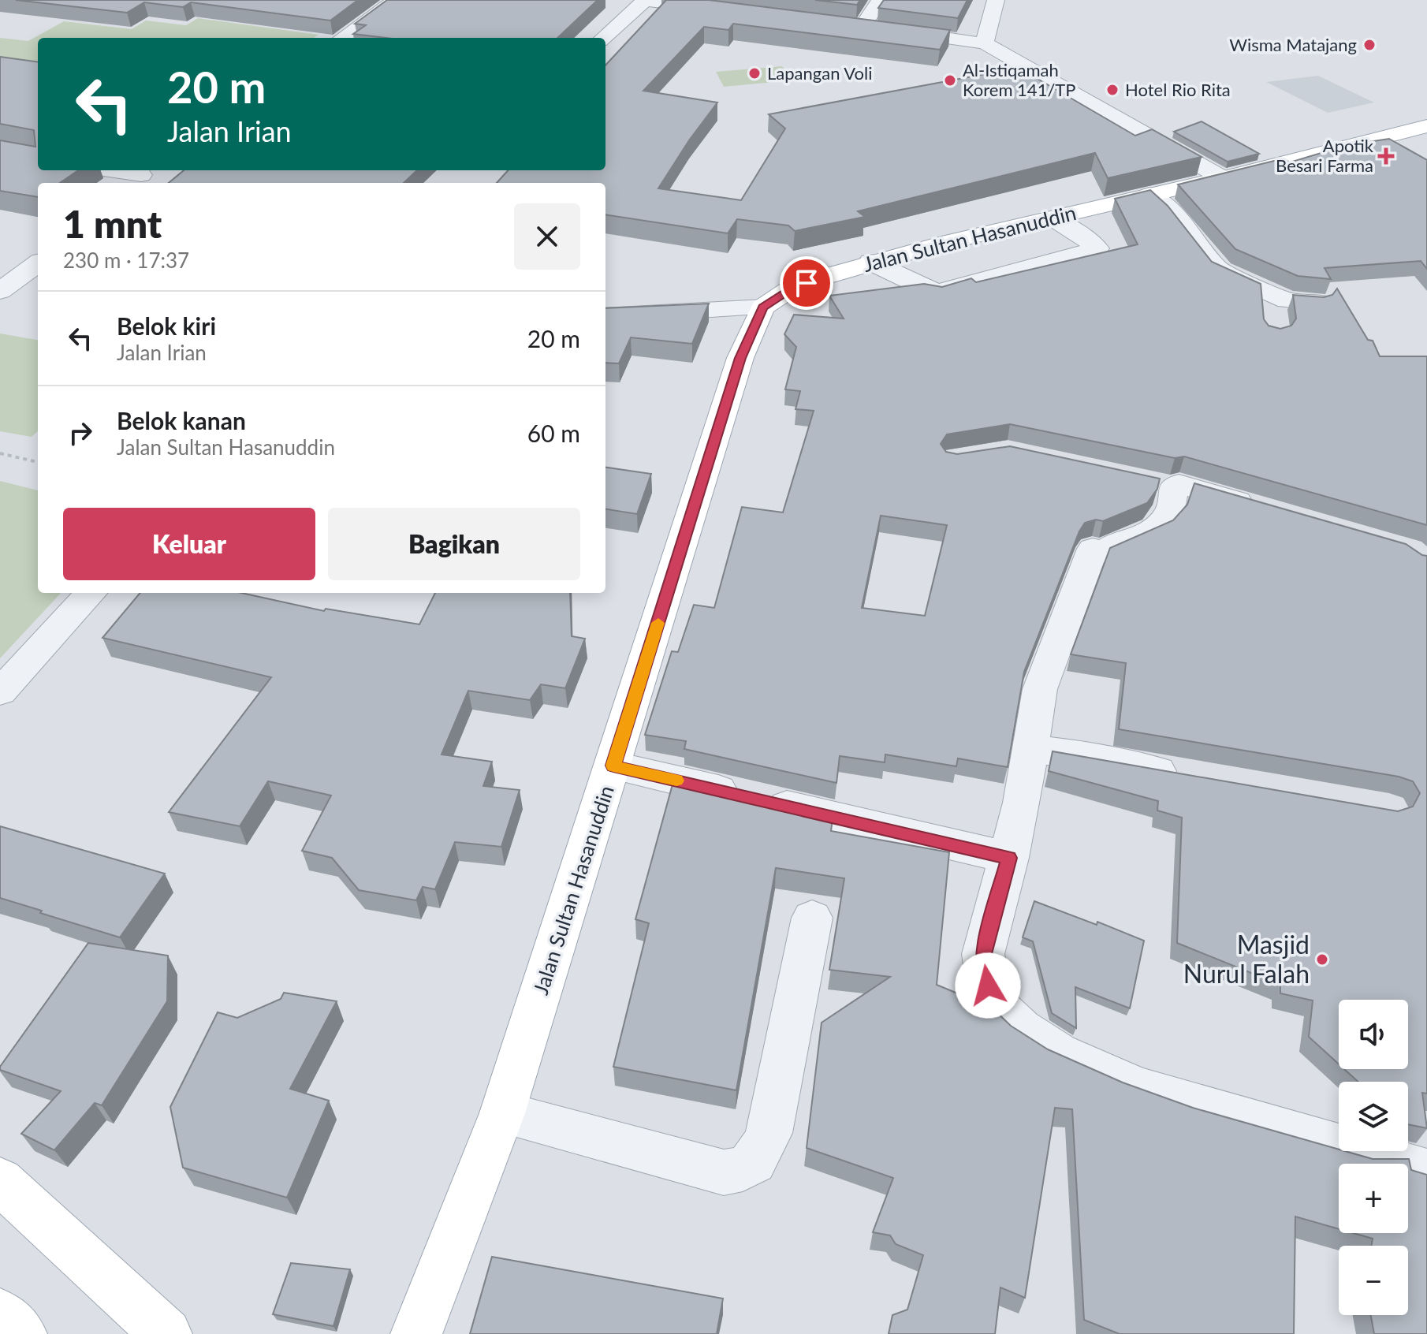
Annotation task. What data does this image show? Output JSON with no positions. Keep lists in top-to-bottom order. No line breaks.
{"streets":{"main road":["Jalan Sultan Hasanuddin"]},"places":{"other":["Wisma Matajang","Lapangan Voli","Al-Istiqamah Korem 141/TP","Hotel Rio Rita","Masjid Nurul Falah"],"health":["Apotik Besari Farma"]},"page":{"turn":["20 m","Jalan Irian"],"heading":["1 mnt","230 m · 17:37"],"list":[{"name":"Belok kiri","note":"Jalan Irian","value":"20 m"},{"name":"Belok kanan","note":"Jalan Sultan Hasanuddin","value":"60 m"}],"buttons":["Keluar","Bagikan"],"map_buttons":["+","−"]}}
